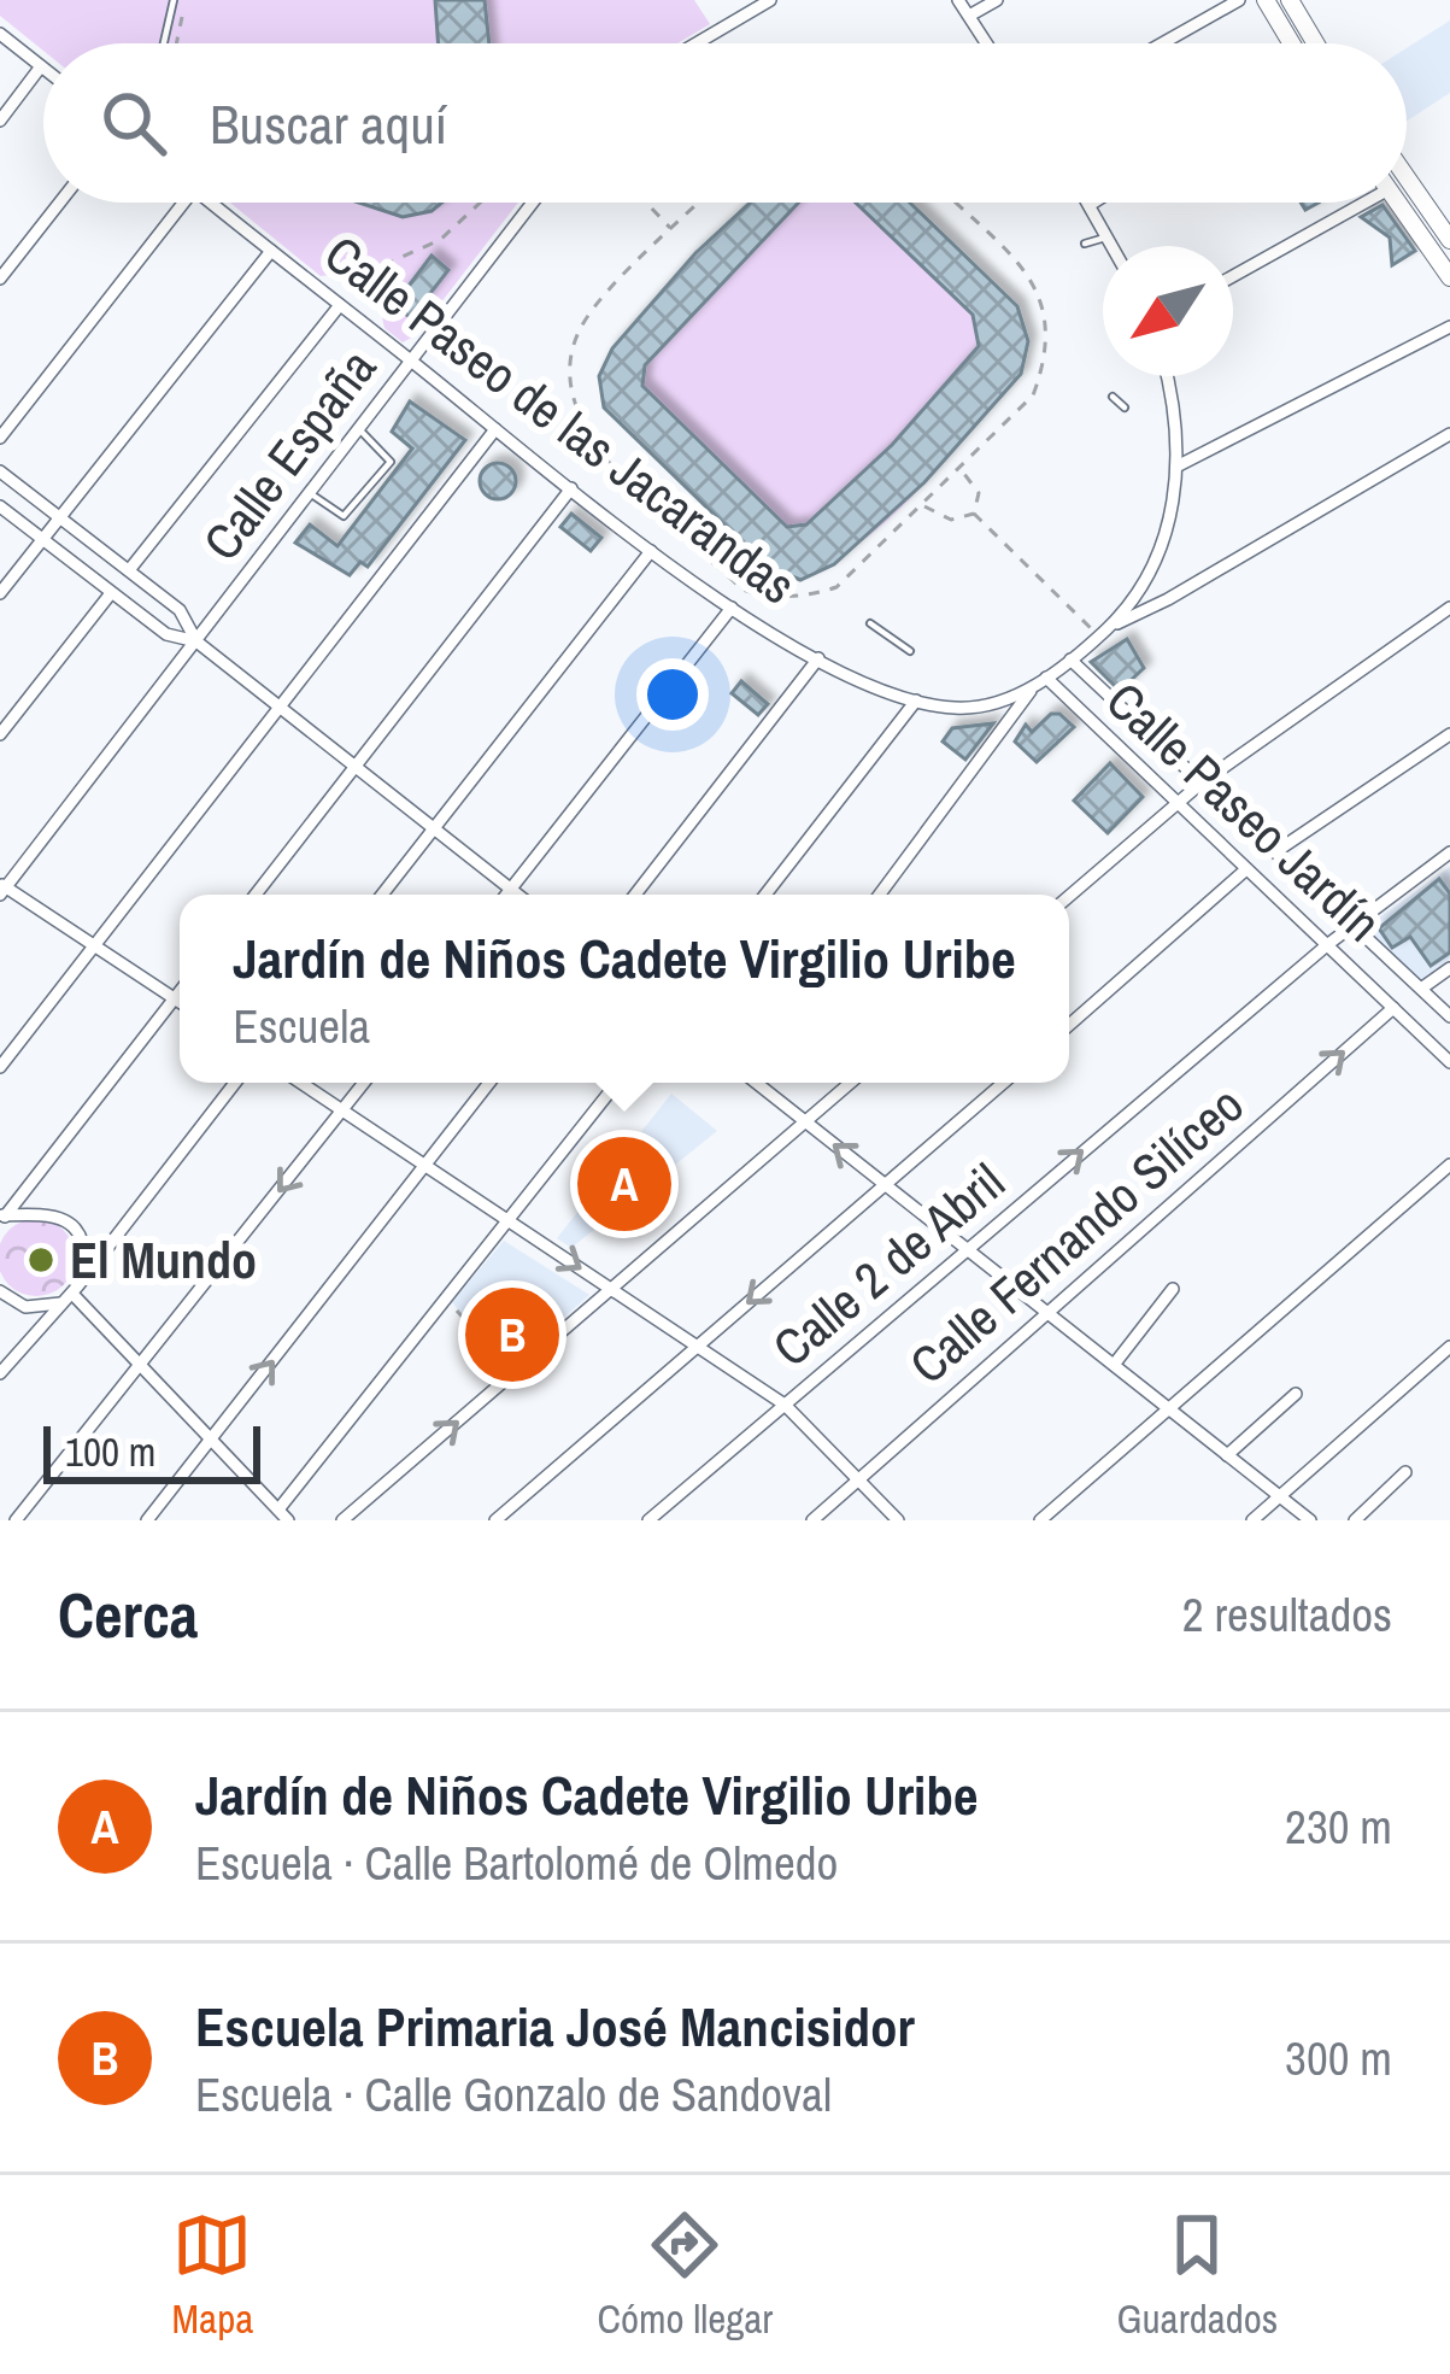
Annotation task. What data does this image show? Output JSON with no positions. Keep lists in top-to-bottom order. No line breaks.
{"streets":{"street":["Calle Paseo de las Jacarandas","Calle España","Calle Paseo Jardín","Calle Fernando Silíceo","Calle 2 de Abril"]},"crossings":[["Calle Paseo de las Jacarandas","Calle España"],["Calle Paseo de las Jacarandas","Calle Paseo Jardín"],["Calle Paseo Jardín","Calle Fernando Silíceo"],["Calle Paseo Jardín","Calle 2 de Abril"]],"one_way":["Calle Fernando Silíceo","Calle 2 de Abril"],"places":["El Mundo"],"scale_bar":"100 m","north":"bottom left","page":{"search":"Buscar aquí","popup":["Jardín de Niños Cadete Virgilio Uribe","Escuela"],"pins":["A","B"],"scale":"100 m","heading":["Cerca","2 resultados"],"list":[{"mark":"A","name":"Jardín de Niños Cadete Virgilio Uribe","note":"Escuela · Calle Bartolomé de Olmedo","value":"230 m"},{"mark":"B","name":"Escuela Primaria José Mancisidor","note":"Escuela · Calle Gonzalo de Sandoval","value":"300 m"}],"nav":["Mapa","Cómo llegar","Guardados"]}}
